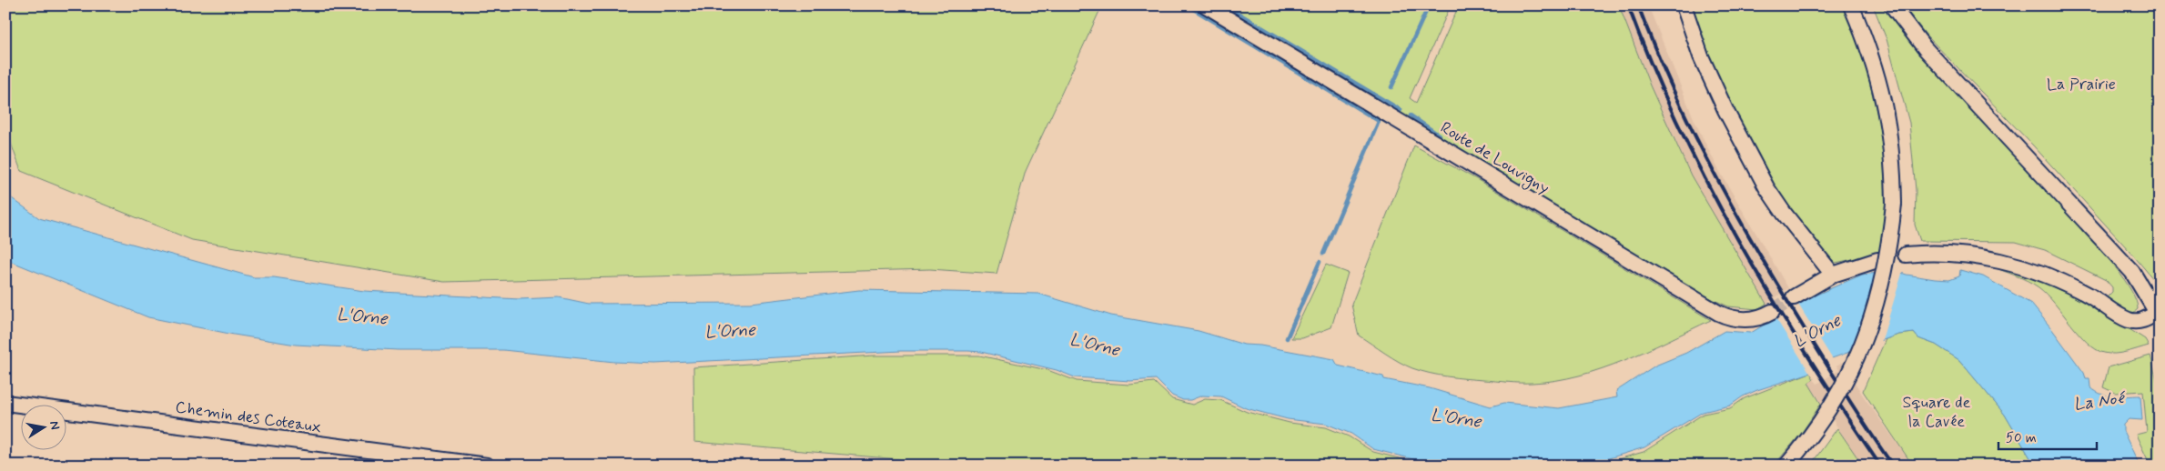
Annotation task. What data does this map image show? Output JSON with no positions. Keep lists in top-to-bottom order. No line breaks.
{"streets":{"street":["Route de Louvigny","Chemin des Coteaux"]},"water":["L'Orne","La Noé"],"parks":["La Prairie","Square de la Cavée"],"scale_bar":"50 m","north":"right"}
